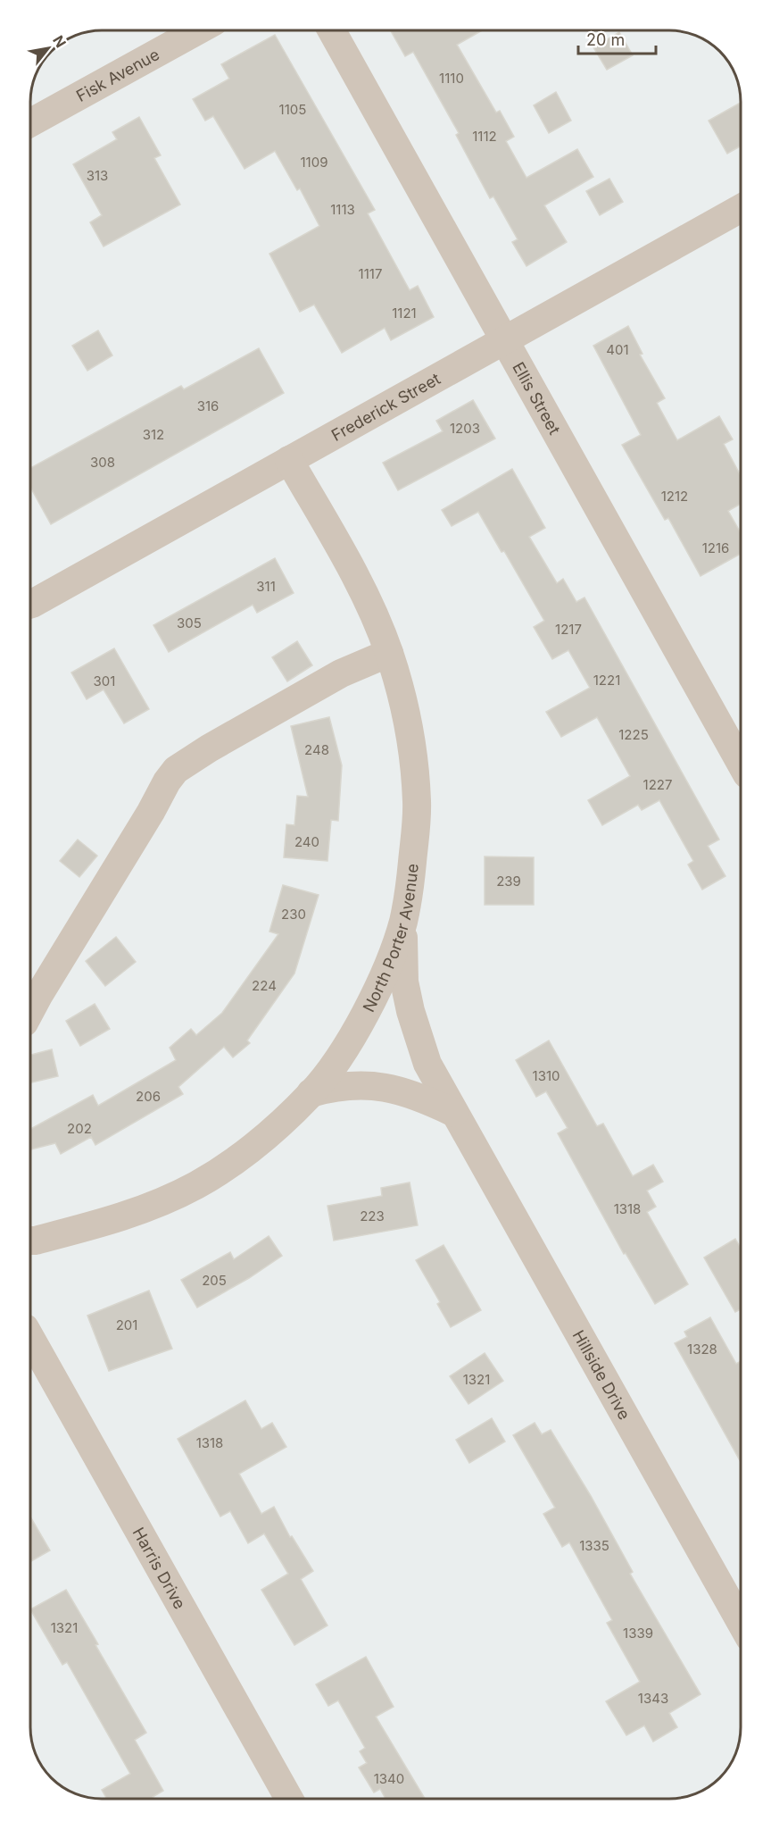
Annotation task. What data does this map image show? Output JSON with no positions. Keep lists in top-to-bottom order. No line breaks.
{"streets":{"street":["Fisk Avenue","Ellis Street","Frederick Street","North Porter Avenue","Hillside Drive","Harris Drive"]},"crossings":[["Ellis Street","Frederick Street"],["Frederick Street","North Porter Avenue"],["North Porter Avenue","Hillside Drive"]],"house_numbers":["1110","1105","1112","1109","313","1113","1117","1121","401","316","1203","312","308","1212","1216","311","305","1217","1221","301","1225","248","1227","240","239","230","224","1310","206","202","1318","223","205","201","1328","1321","1318","1335","1321","1339","1343","1340"],"scale_bar":"20 m","north":"top right"}
